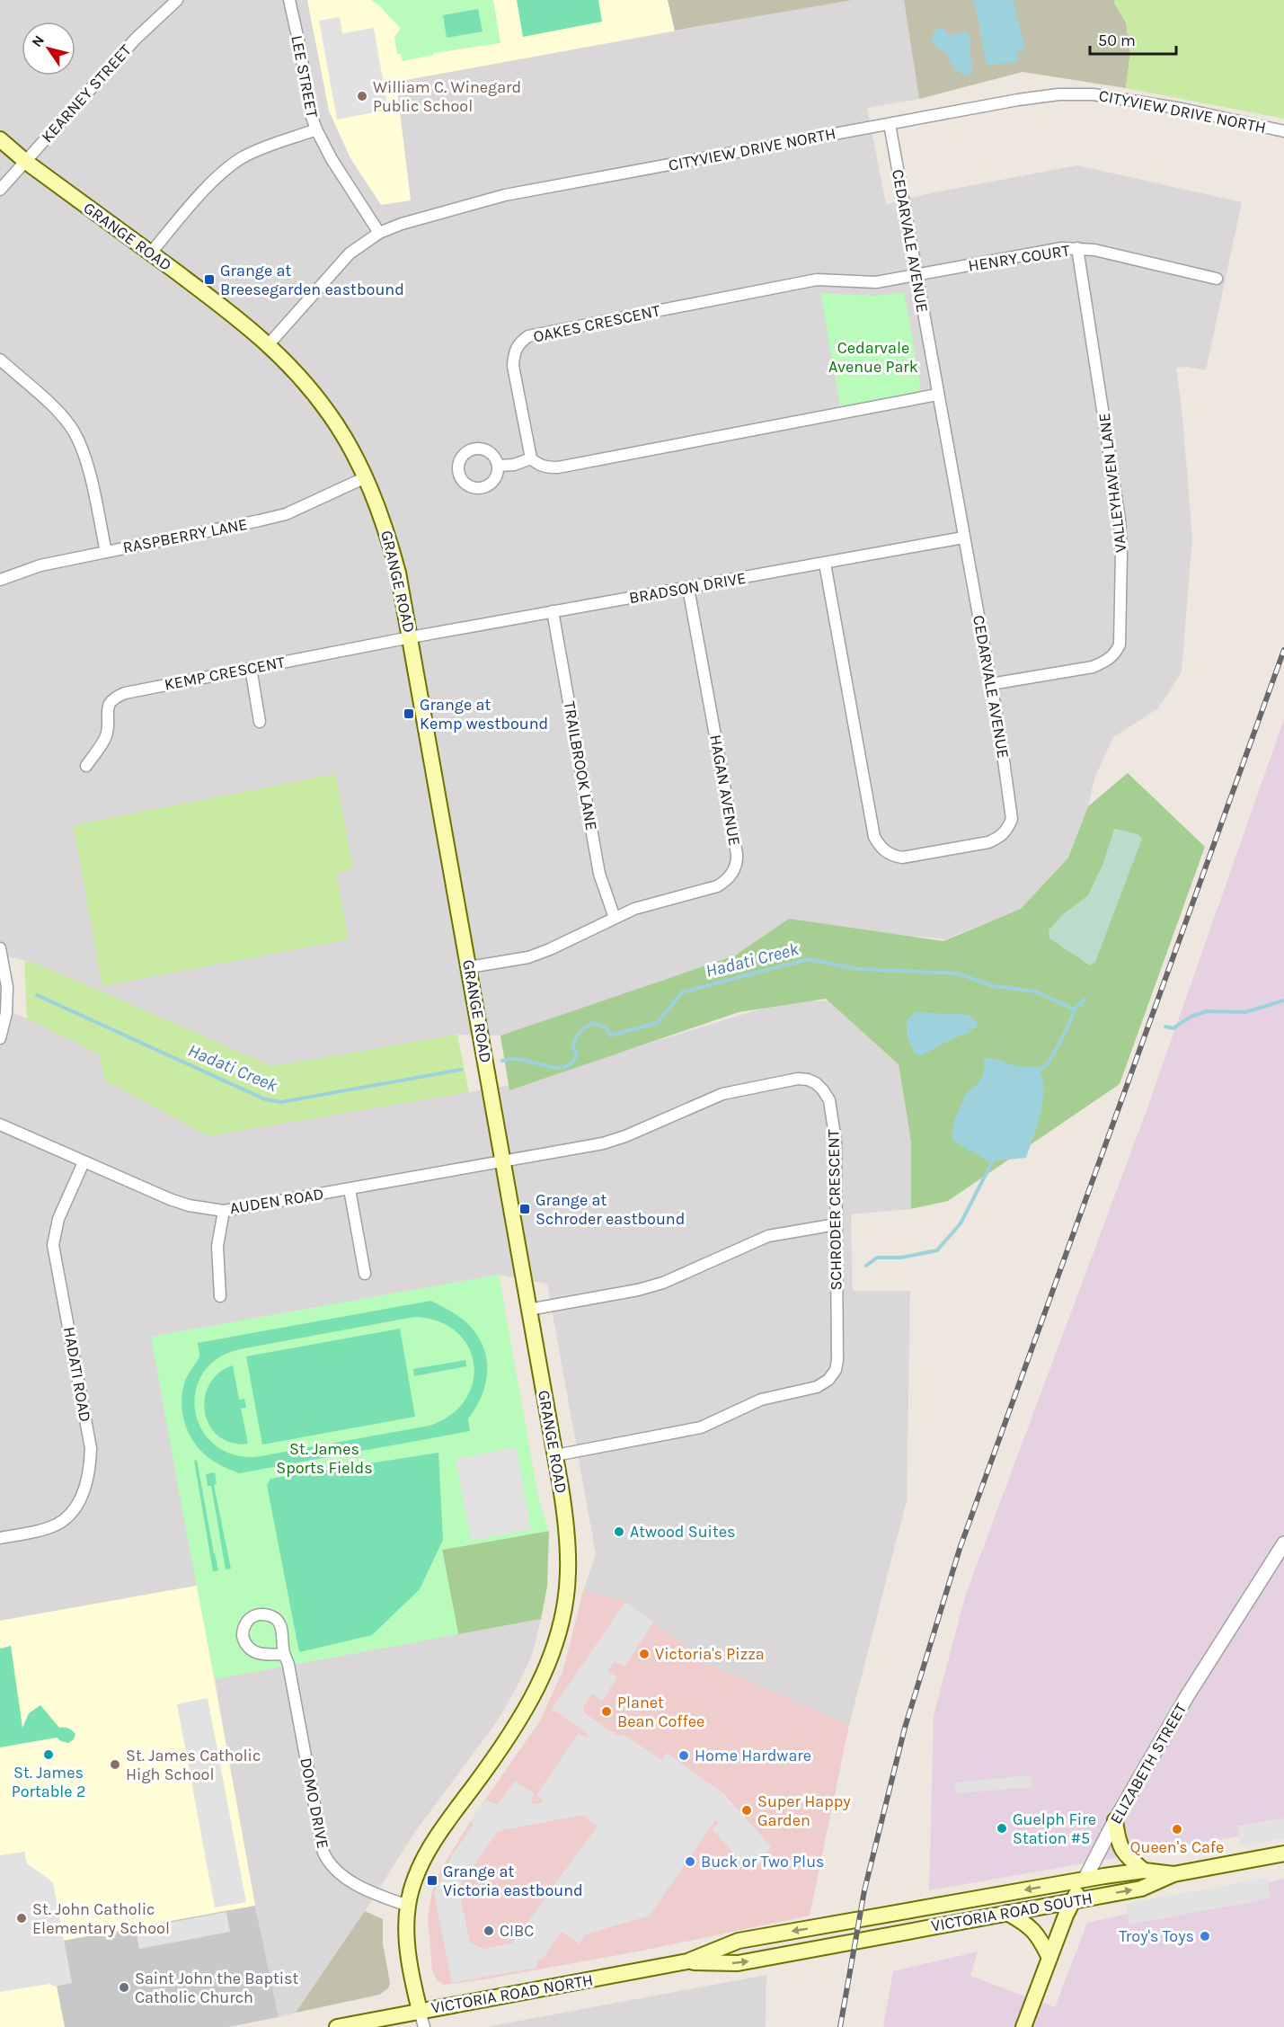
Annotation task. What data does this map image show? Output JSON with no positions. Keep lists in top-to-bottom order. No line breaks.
{"streets":{"main road":["GRANGE ROAD","ELIZABETH STREET","VICTORIA ROAD SOUTH","VICTORIA ROAD NORTH"],"street":["LEE STREET","KEARNEY STREET","CITYVIEW DRIVE NORTH","CEDARVALE AVENUE","HENRY COURT","OAKES CRESCENT","VALLEYHAVEN LANE","RASPBERRY LANE","BRADSON DRIVE","KEMP CRESCENT","TRAILBROOK LANE","HAGAN AVENUE","AUDEN ROAD","SCHRODER CRESCENT","HADATI ROAD","DOMO DRIVE"]},"crossings":[["LEE STREET","CITYVIEW DRIVE NORTH"],["KEARNEY STREET","GRANGE ROAD"],["CITYVIEW DRIVE NORTH","GRANGE ROAD"],["CITYVIEW DRIVE NORTH","CEDARVALE AVENUE"],["GRANGE ROAD","RASPBERRY LANE"],["GRANGE ROAD","BRADSON DRIVE"],["GRANGE ROAD","KEMP CRESCENT"],["GRANGE ROAD","HAGAN AVENUE"],["GRANGE ROAD","AUDEN ROAD"],["GRANGE ROAD","SCHRODER CRESCENT"],["GRANGE ROAD","DOMO DRIVE"],["GRANGE ROAD","VICTORIA ROAD NORTH"],["CEDARVALE AVENUE","HENRY COURT"],["CEDARVALE AVENUE","OAKES CRESCENT"],["CEDARVALE AVENUE","VALLEYHAVEN LANE"],["CEDARVALE AVENUE","BRADSON DRIVE"],["HENRY COURT","OAKES CRESCENT"],["HENRY COURT","VALLEYHAVEN LANE"],["BRADSON DRIVE","KEMP CRESCENT"],["BRADSON DRIVE","TRAILBROOK LANE"],["BRADSON DRIVE","HAGAN AVENUE"],["TRAILBROOK LANE","HAGAN AVENUE"],["AUDEN ROAD","SCHRODER CRESCENT"],["AUDEN ROAD","HADATI ROAD"],["ELIZABETH STREET","VICTORIA ROAD SOUTH"],["VICTORIA ROAD SOUTH","VICTORIA ROAD NORTH"]],"water":["Hadati Creek"],"parks":["Cedarvale Avenue Park","St. James Sports Fields"],"places":{"other":["William C. Winegard Public School","Atwood Suites","Victoria's Pizza","Planet Bean Coffee","St. James Portable 2","Home Hardware","St. James Catholic High School","Super Happy Garden","Guelph Fire Station #5","Queen's Cafe","Buck or Two Plus","St. John Catholic Elementary School","CIBC","Troy's Toys","Saint John the Baptist Catholic Church"],"transit":["Grange at Breesegarden eastbound","Grange at Kemp westbound","Grange at Schroder eastbound","Grange at Victoria eastbound"]},"scale_bar":"50 m","north":"top left"}
